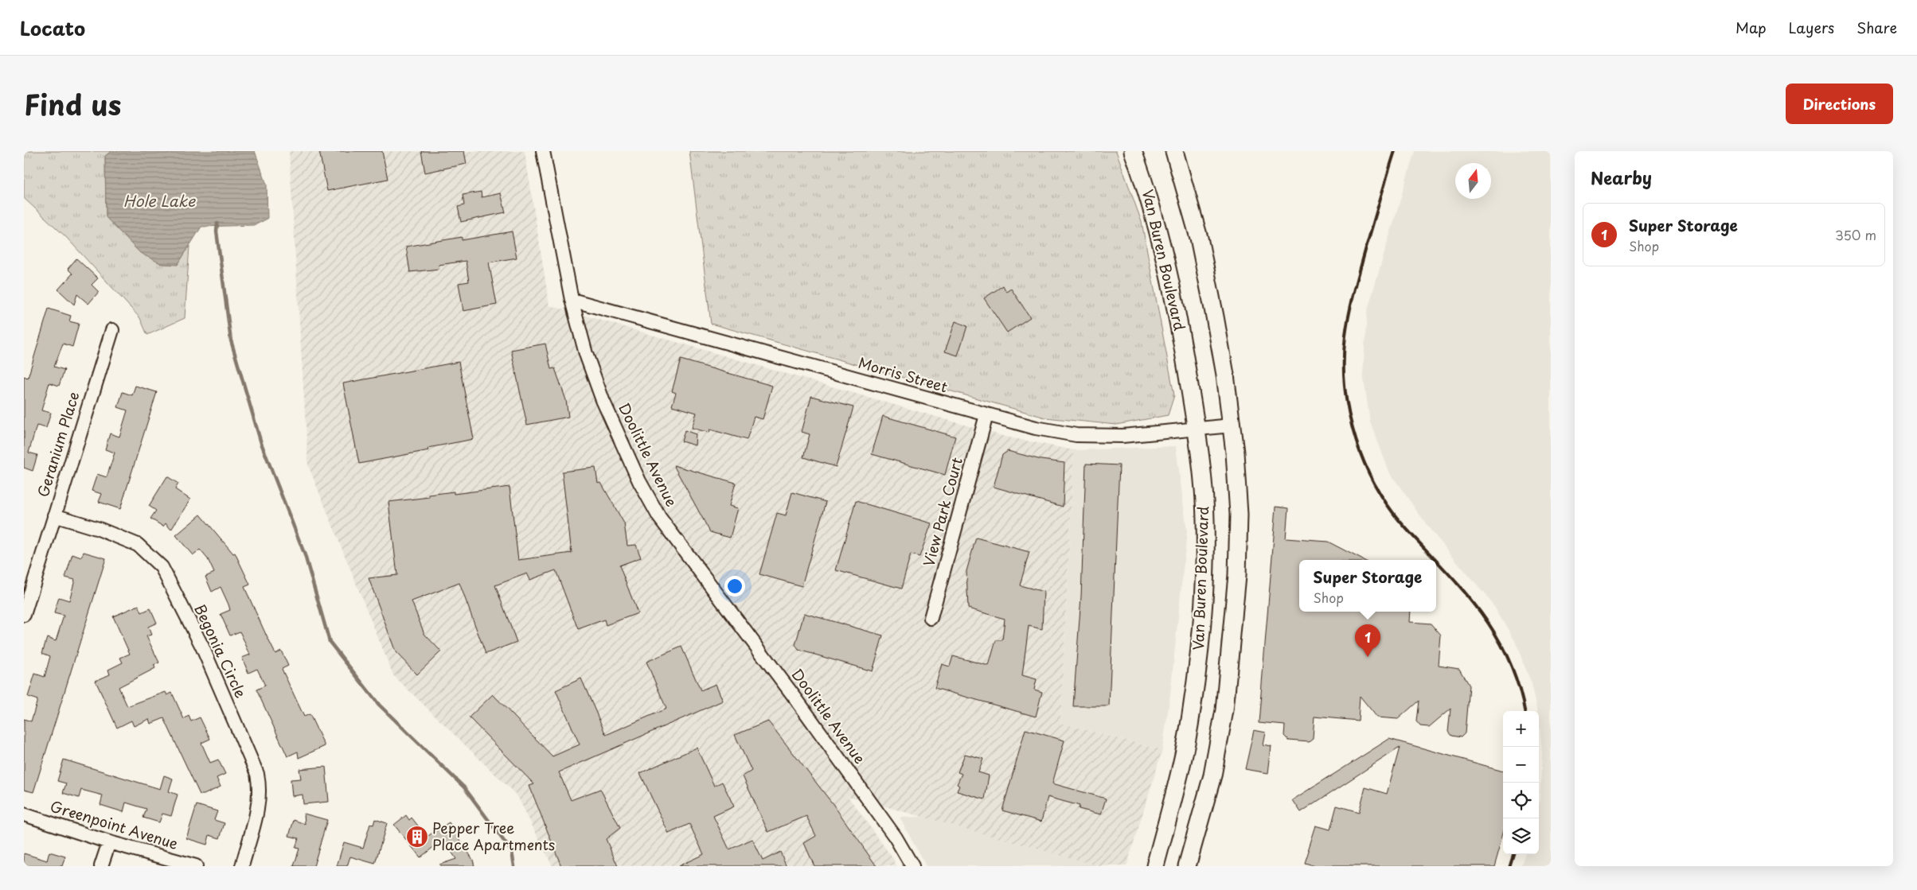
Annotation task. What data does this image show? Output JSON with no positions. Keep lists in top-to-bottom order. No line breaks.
{"streets":{"main road":["Van Buren Boulevard"],"street":["Morris Street","Geranium Place","Doolittle Avenue","View Park Court","Begonia Circle","Greenpoint Avenue"]},"crossings":[["Van Buren Boulevard","Morris Street"],["Morris Street","Doolittle Avenue"],["Morris Street","View Park Court"],["Geranium Place","Begonia Circle"]],"water":["Hole Lake"],"places":{"building":["Pepper Tree Place Apartments"]},"north":"top","page":{"header":"Locato","nav":["Map","Layers","Share"],"title":"Find us","buttons":"Directions","heading":"Nearby","list":[{"mark":"1","name":"Super Storage","note":"Shop","value":"350 m"}],"popup":["Super Storage","Shop"],"pins":"1","map_buttons":["+","−"]}}
